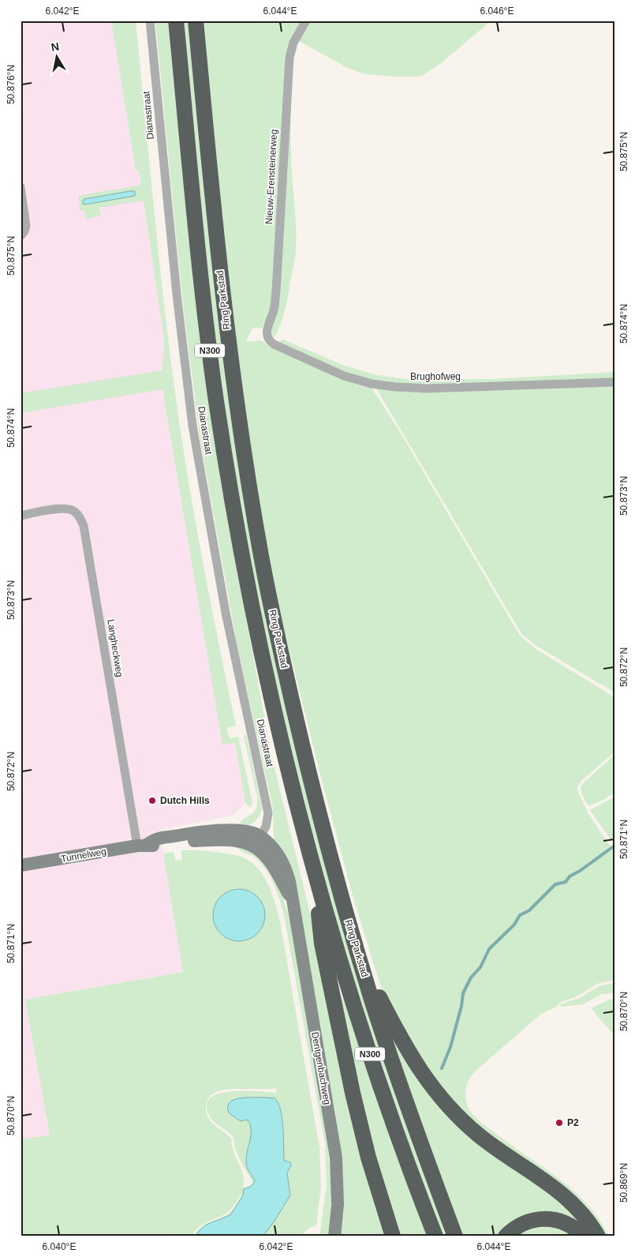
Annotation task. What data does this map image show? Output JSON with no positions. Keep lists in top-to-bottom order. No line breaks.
{"streets":{"highway":["Ring Parkstad","N300"],"street":["Dianastraat","Nieuw-Erensteinerweg","Brughofweg","Langheckweg","Tunnelweg","Dentgenbachweg"]},"crossings":[["Dianastraat","Tunnelweg"],["Dianastraat","Dentgenbachweg"],["Nieuw-Erensteinerweg","Brughofweg"],["Ring Parkstad","N300"],["Langheckweg","Tunnelweg"],["Tunnelweg","Dentgenbachweg"]],"places":["Dutch Hills","P2"],"north":"top","coordinates":["6.042°E","6.044°E","6.046°E","50.876°N","50.875°N","50.874°N","50.873°N","50.872°N","50.871°N","50.870°N","50.869°N","6.040°E"]}
